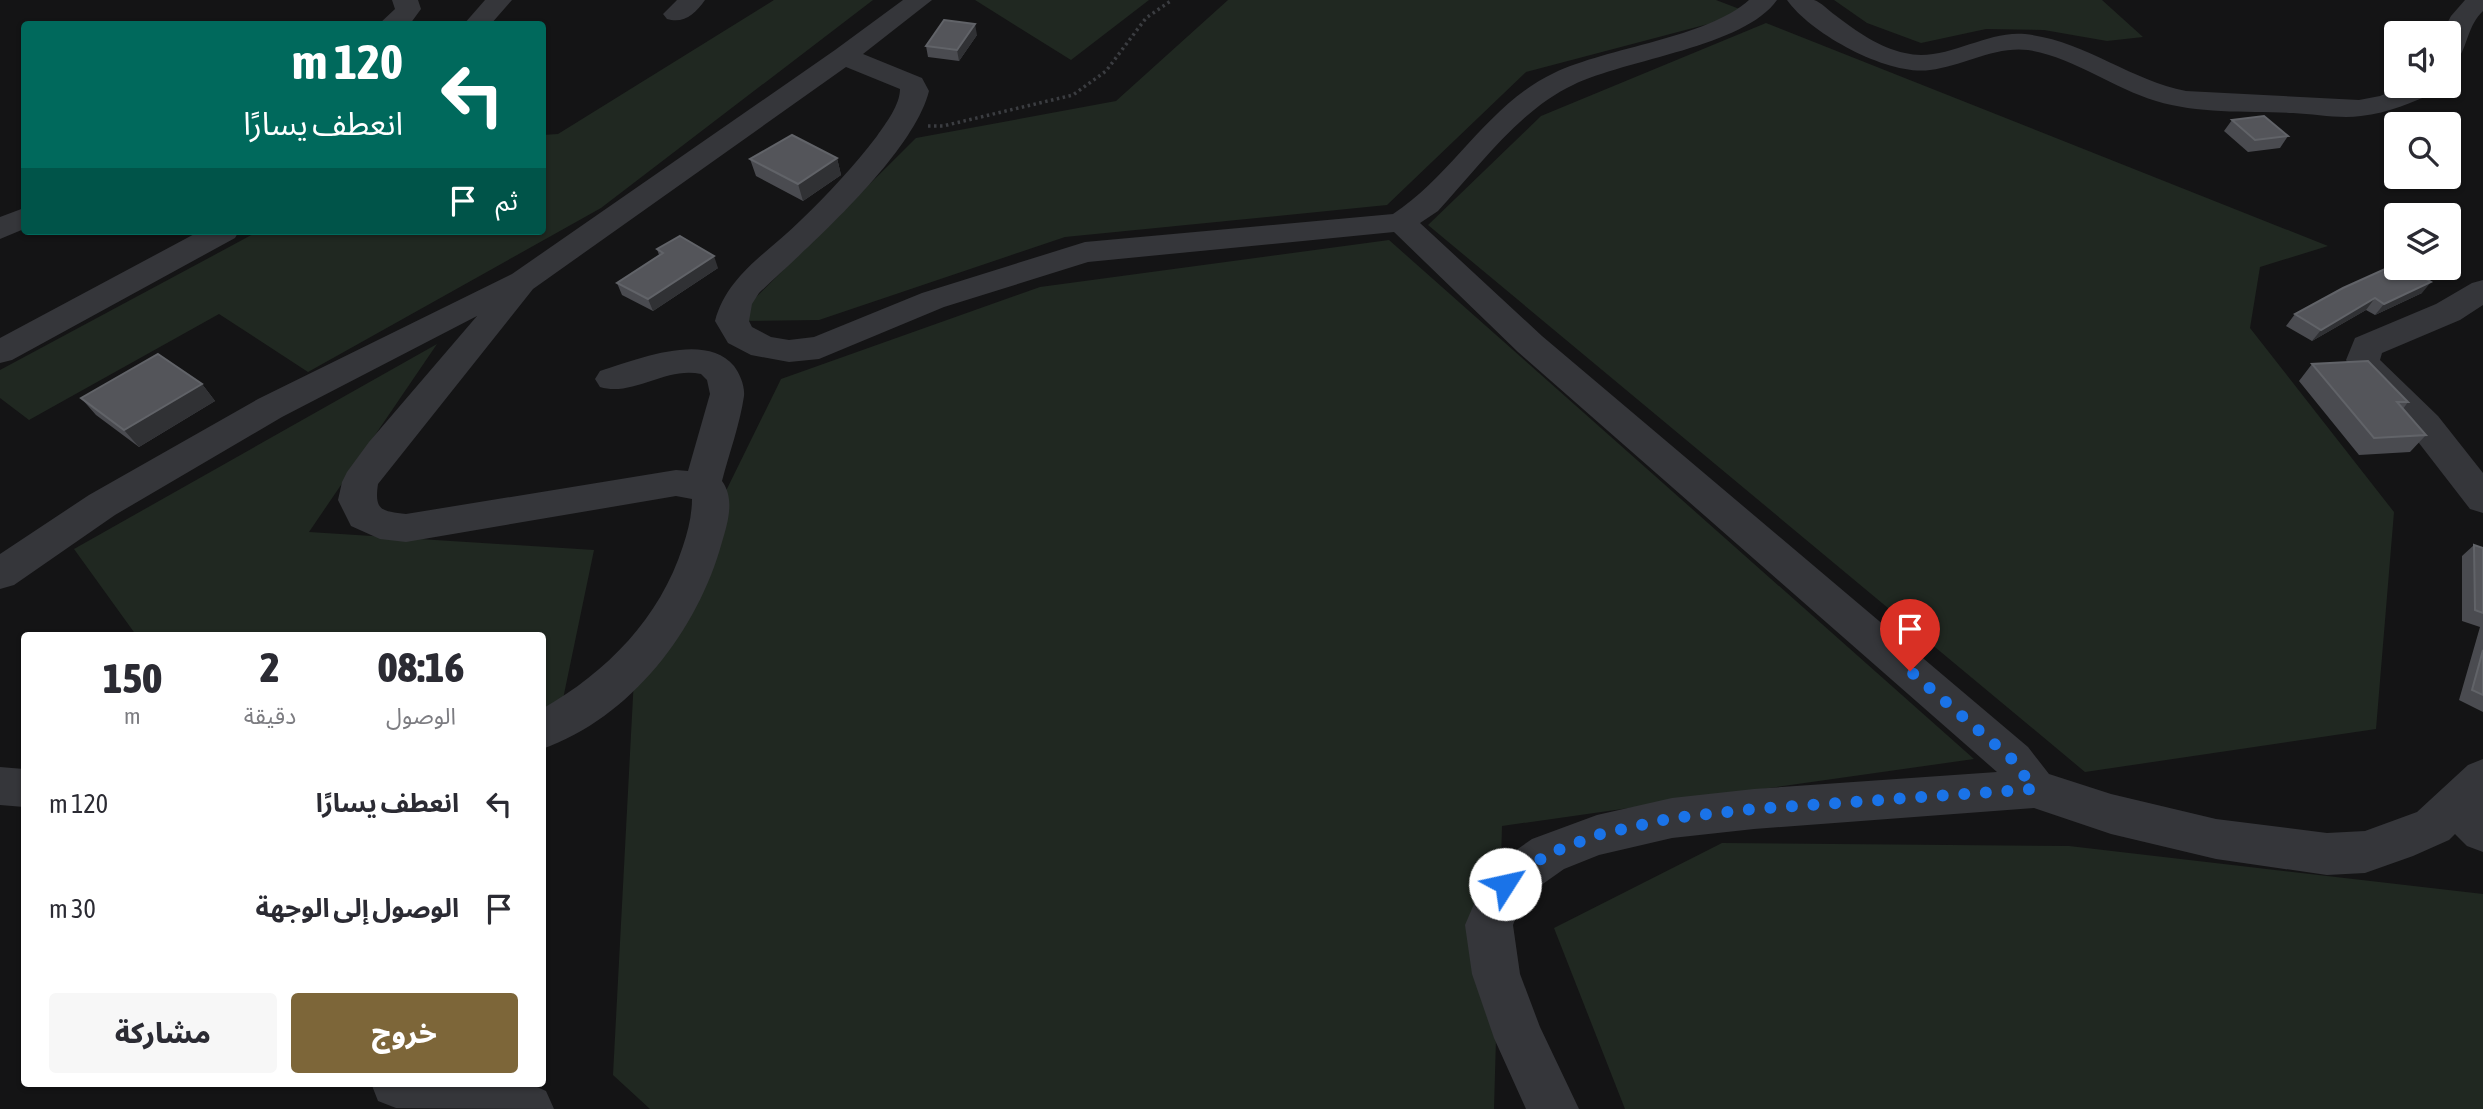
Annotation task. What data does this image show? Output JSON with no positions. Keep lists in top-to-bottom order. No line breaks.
{"page":{"turn":["120 m","انعطف يسارًا"],"then":"ثم","eta":["08:16","الوصول","2","دقيقة","150","m"],"list":[{"name":"انعطف يسارًا","value":"120 m"},{"name":"الوصول إلى الوجهة","value":"30 m"}],"buttons":["خروج","مشاركة"]}}
